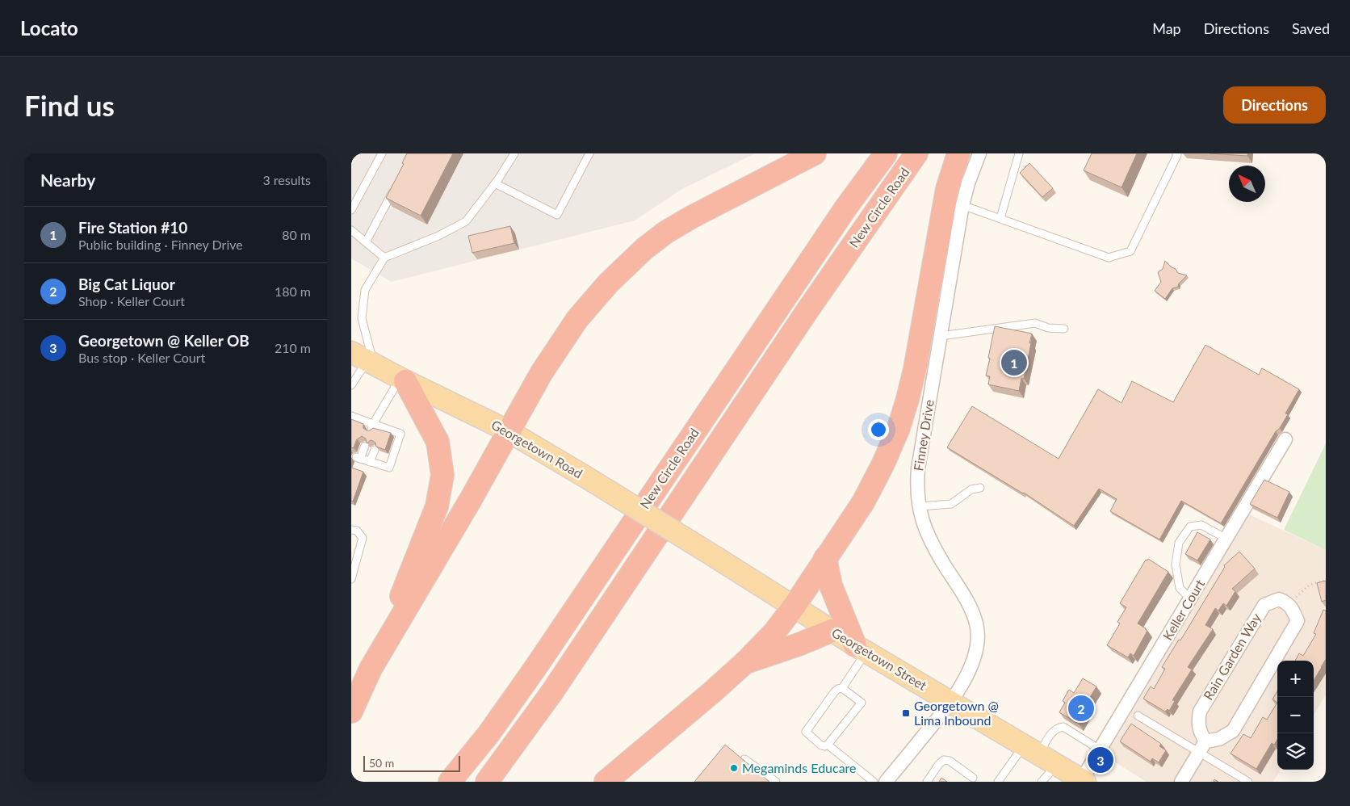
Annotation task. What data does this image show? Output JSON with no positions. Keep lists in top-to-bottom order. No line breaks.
{"streets":{"highway":["New Circle Road"],"main road":["Georgetown Road","Georgetown Street"],"street":["Finney Drive","Keller Court","Rain Garden Way"]},"crossings":[["Finney Drive","Georgetown Street"],["Georgetown Road","Georgetown Street"],["Keller Court","Georgetown Street"]],"places":{"transit":["Georgetown @ Lima Inbound"],"other":["Megaminds Educare"]},"scale_bar":"50 m","north":"top left","page":{"header":"Locato","nav":["Map","Directions","Saved"],"buttons":"Directions","title":"Find us","heading":["Nearby","3 results"],"list":[{"mark":"1","name":"Fire Station #10","note":"Public building · Finney Drive","value":"80 m"},{"mark":"2","name":"Big Cat Liquor","note":"Shop · Keller Court","value":"180 m"},{"mark":"3","name":"Georgetown @ Keller OB","note":"Bus stop · Keller Court","value":"210 m"}],"pins":["1","2","3"],"map_buttons":["+","−"],"scale":"50 m"}}
